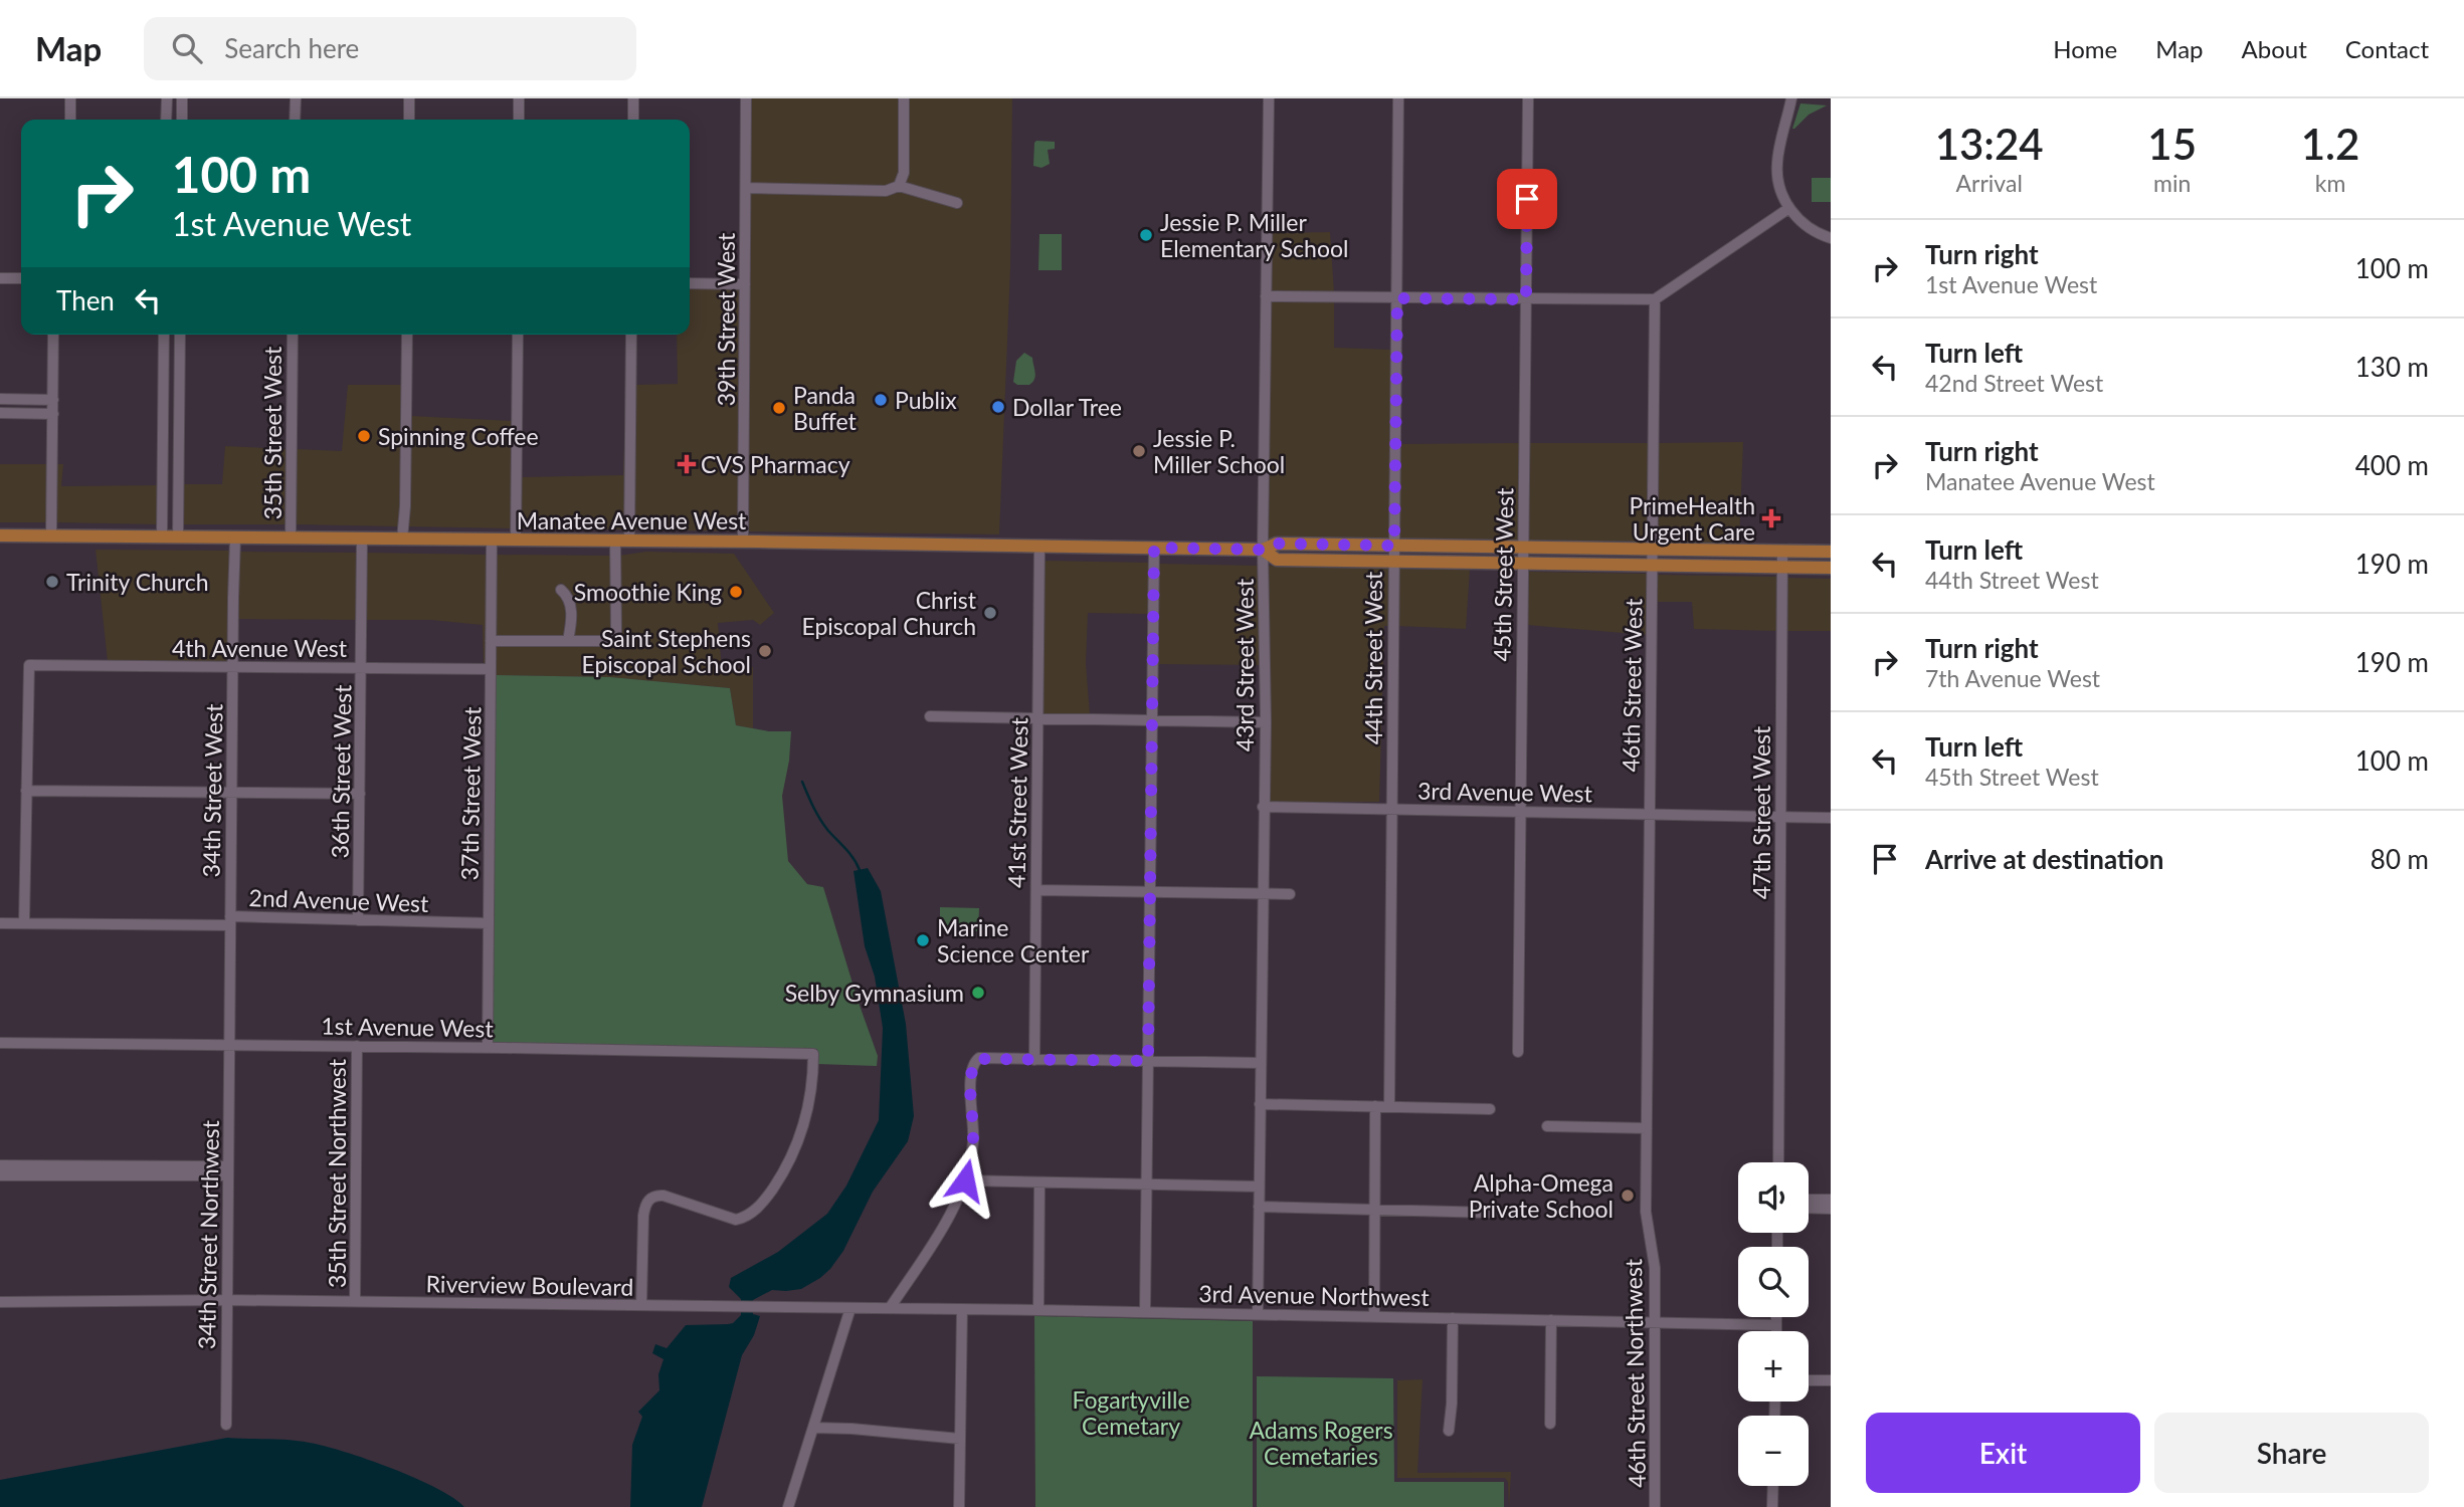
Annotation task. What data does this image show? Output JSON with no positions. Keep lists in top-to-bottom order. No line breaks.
{"streets":{"main road":["Manatee Avenue West"],"street":["39th Street West","35th Street West","45th Street West","4th Avenue West","44th Street West","43rd Street West","46th Street West","36th Street West","34th Street West","3rd Avenue West","37th Street West","41st Street West","47th Street West","2nd Avenue West","1st Avenue West","35th Street Northwest","34th Street Northwest","Riverview Boulevard","3rd Avenue Northwest","46th Street Northwest"]},"crossings":[["39th Street West","Manatee Avenue West"],["35th Street West","Manatee Avenue West"],["Manatee Avenue West","45th Street West"],["Manatee Avenue West","44th Street West"],["Manatee Avenue West","43rd Street West"],["Manatee Avenue West","46th Street West"],["Manatee Avenue West","36th Street West"],["Manatee Avenue West","34th Street West"],["Manatee Avenue West","37th Street West"],["Manatee Avenue West","41st Street West"],["Manatee Avenue West","47th Street West"],["45th Street West","3rd Avenue West"],["4th Avenue West","36th Street West"],["4th Avenue West","34th Street West"],["4th Avenue West","37th Street West"],["44th Street West","3rd Avenue West"],["43rd Street West","3rd Avenue West"],["43rd Street West","3rd Avenue Northwest"],["46th Street West","3rd Avenue West"],["46th Street West","46th Street Northwest"],["36th Street West","2nd Avenue West"],["34th Street West","2nd Avenue West"],["34th Street West","1st Avenue West"],["34th Street West","34th Street Northwest"],["3rd Avenue West","47th Street West"],["37th Street West","2nd Avenue West"],["37th Street West","1st Avenue West"],["1st Avenue West","35th Street Northwest"],["1st Avenue West","34th Street Northwest"],["1st Avenue West","Riverview Boulevard"],["35th Street Northwest","Riverview Boulevard"],["34th Street Northwest","Riverview Boulevard"],["Riverview Boulevard","3rd Avenue Northwest"],["3rd Avenue Northwest","46th Street Northwest"]],"parks":["Fogartyville Cemetary","Adams Rogers Cemetaries"],"places":{"other":["Jessie P. Miller Elementary School","Publix","Dollar Tree","Panda Buffet","Spinning Coffee","Jessie P. Miller School","Trinity Church","Smoothie King","Christ Episcopal Church","Saint Stephens Episcopal School","Marine Science Center","Selby Gymnasium","Alpha-Omega Private School"],"health":["CVS Pharmacy","PrimeHealth Urgent Care"]},"page":{"header":"Map","search":"Search here","nav":["Home","Map","About","Contact"],"eta":["13:24","Arrival","15","min","1.2","km"],"turn":["100 m","1st Avenue West"],"list":[{"name":"Turn right","note":"1st Avenue West","value":"100 m"},{"name":"Turn left","note":"42nd Street West","value":"130 m"},{"name":"Turn right","note":"Manatee Avenue West","value":"400 m"},{"name":"Turn left","note":"44th Street West","value":"190 m"},{"name":"Turn right","note":"7th Avenue West","value":"190 m"},{"name":"Turn left","note":"45th Street West","value":"100 m"},{"name":"Arrive at destination","value":"80 m"}],"then":"Then","map_buttons":["+","−"],"buttons":["Exit","Share"]}}
